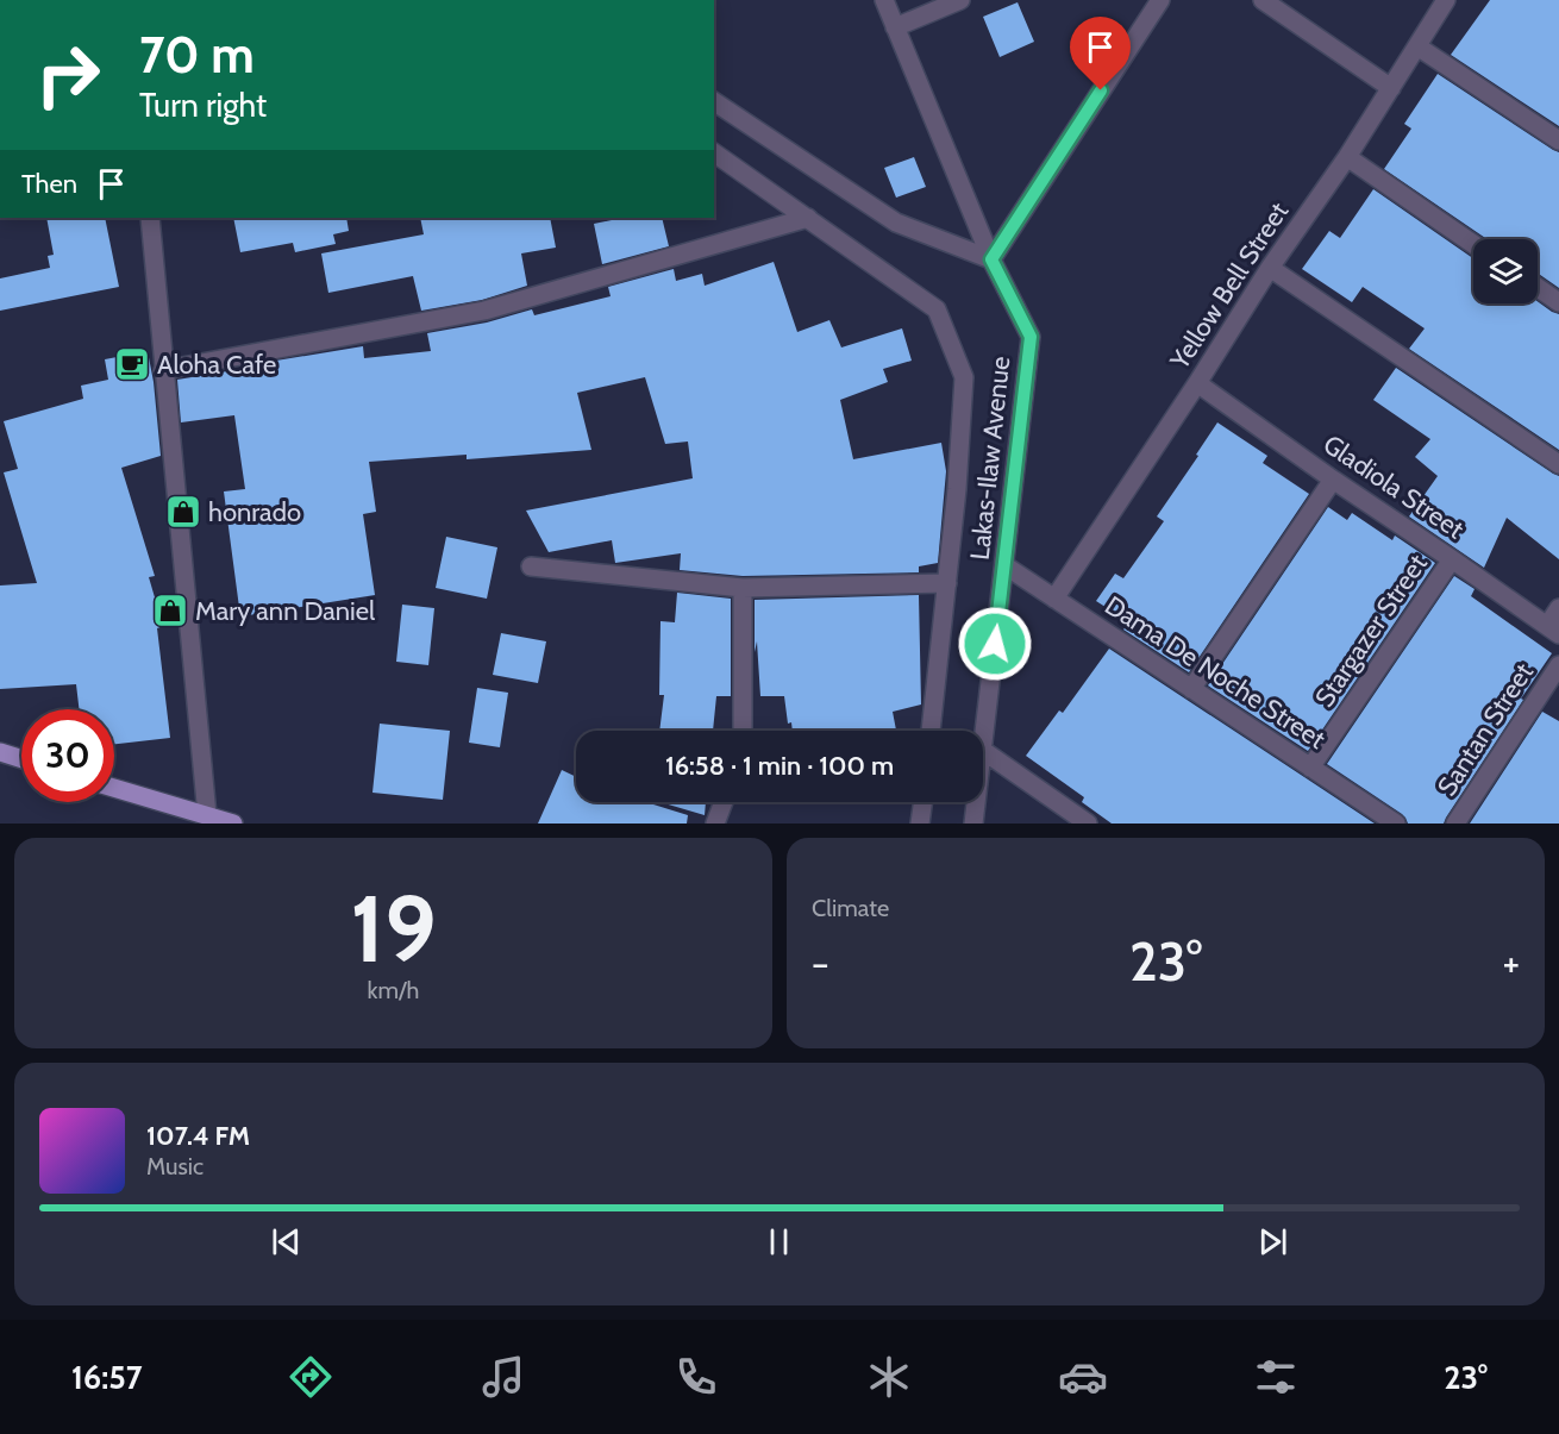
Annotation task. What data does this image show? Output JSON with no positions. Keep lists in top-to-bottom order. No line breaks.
{"streets":{"street":["Yellow Bell Street","Lakas-Ilaw Avenue","Gladiola Street","Stargazer Street","Dama De Noche Street","Santan Street"]},"crossings":[["Yellow Bell Street","Gladiola Street"],["Yellow Bell Street","Dama De Noche Street"],["Lakas-Ilaw Avenue","Dama De Noche Street"],["Gladiola Street","Stargazer Street"],["Stargazer Street","Dama De Noche Street"]],"places":{"cafe":["Aloha Cafe"],"shop":["honrado","Mary ann Daniel"]},"page":{"turn":["70 m","Turn right"],"then":"Then","limit":"30","trip":"16:58 · 1 min · 100 m","tile":[["19","km/h"],"Climate"],"heat":["−","23°","+"],"song":["107.4 FM","Music"],"tabs":["16:57","23°"]}}
